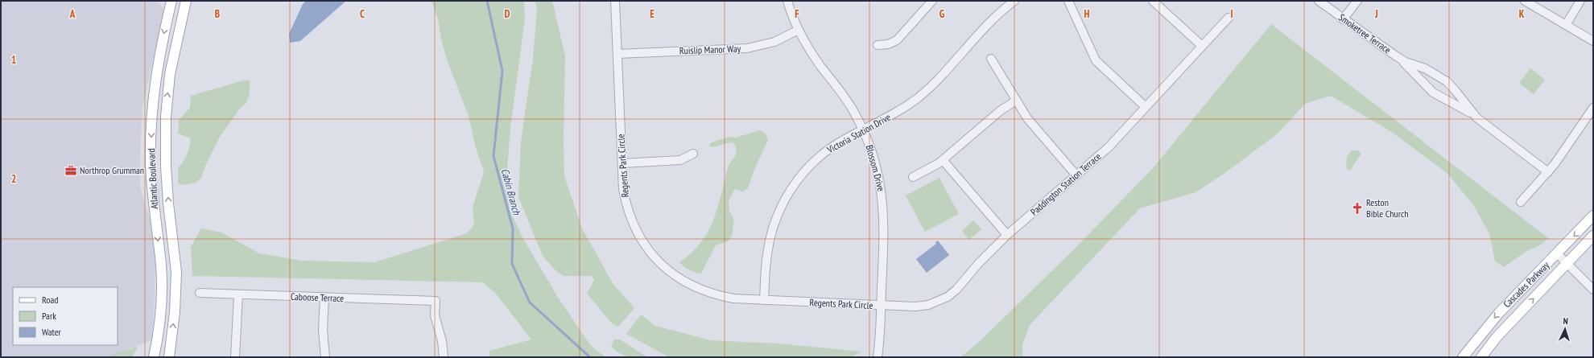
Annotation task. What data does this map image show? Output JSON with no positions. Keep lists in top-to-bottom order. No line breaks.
{"streets":{"main road":["Atlantic Boulevard","Cascades Parkway"],"street":["Smoketree Terrace","Ruislip Manor Way","Victoria Station Drive","Regents Park Circle","Blossom Drive","Paddington Station Terrace","Caboose Terrace"]},"crossings":[["Ruislip Manor Way","Regents Park Circle"],["Ruislip Manor Way","Blossom Drive"],["Victoria Station Drive","Regents Park Circle"],["Victoria Station Drive","Blossom Drive"],["Regents Park Circle","Blossom Drive"],["Regents Park Circle","Paddington Station Terrace"],["Blossom Drive","Paddington Station Terrace"]],"water":["Cabin Branch"],"places":{"office":["Northrop Grumman"],"church":["Reston Bible Church"]},"legend":["Road","Park","Water"],"north":"top","grid":{"columns":["A","B","C","D","E","F","G","H","I","J","K"],"rows":["1","2"]}}
